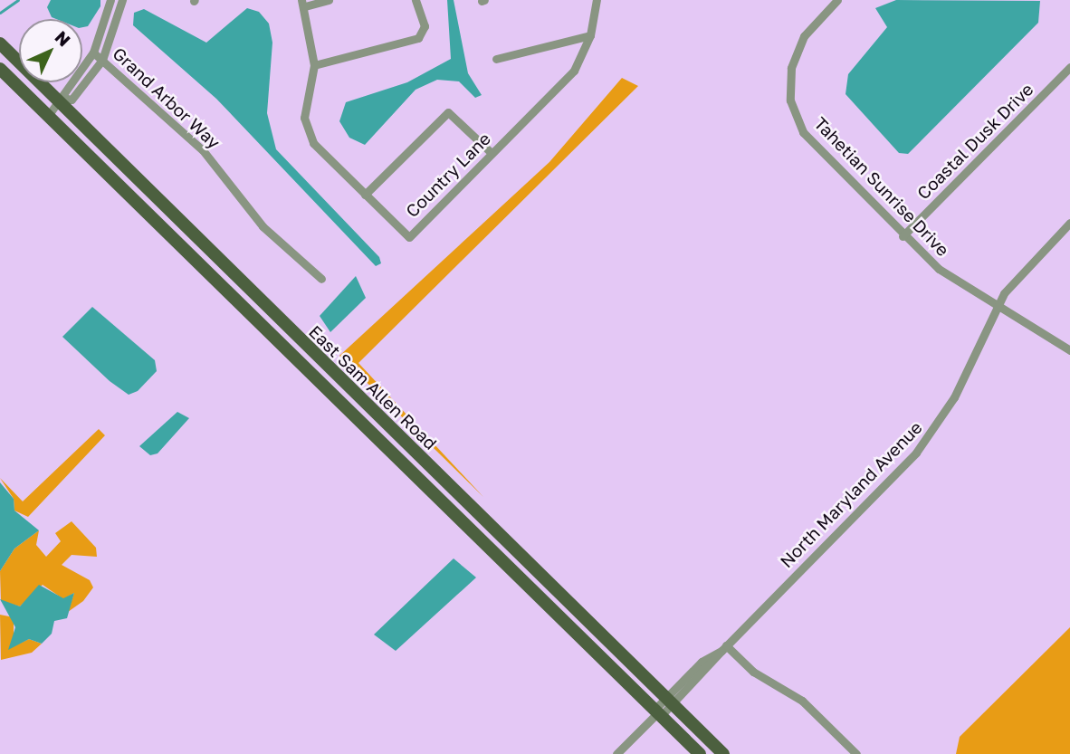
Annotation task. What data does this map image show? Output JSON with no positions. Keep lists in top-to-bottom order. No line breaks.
{"streets":{"main road":["East Sam Allen Road"],"street":["Grand Arbor Way","Coastal Dusk Drive","Country Lane","Tahetian Sunrise Drive","North Maryland Avenue"]},"crossings":[["Coastal Dusk Drive","Tahetian Sunrise Drive"],["Tahetian Sunrise Drive","North Maryland Avenue"],["East Sam Allen Road","North Maryland Avenue"]],"north":"top right"}
